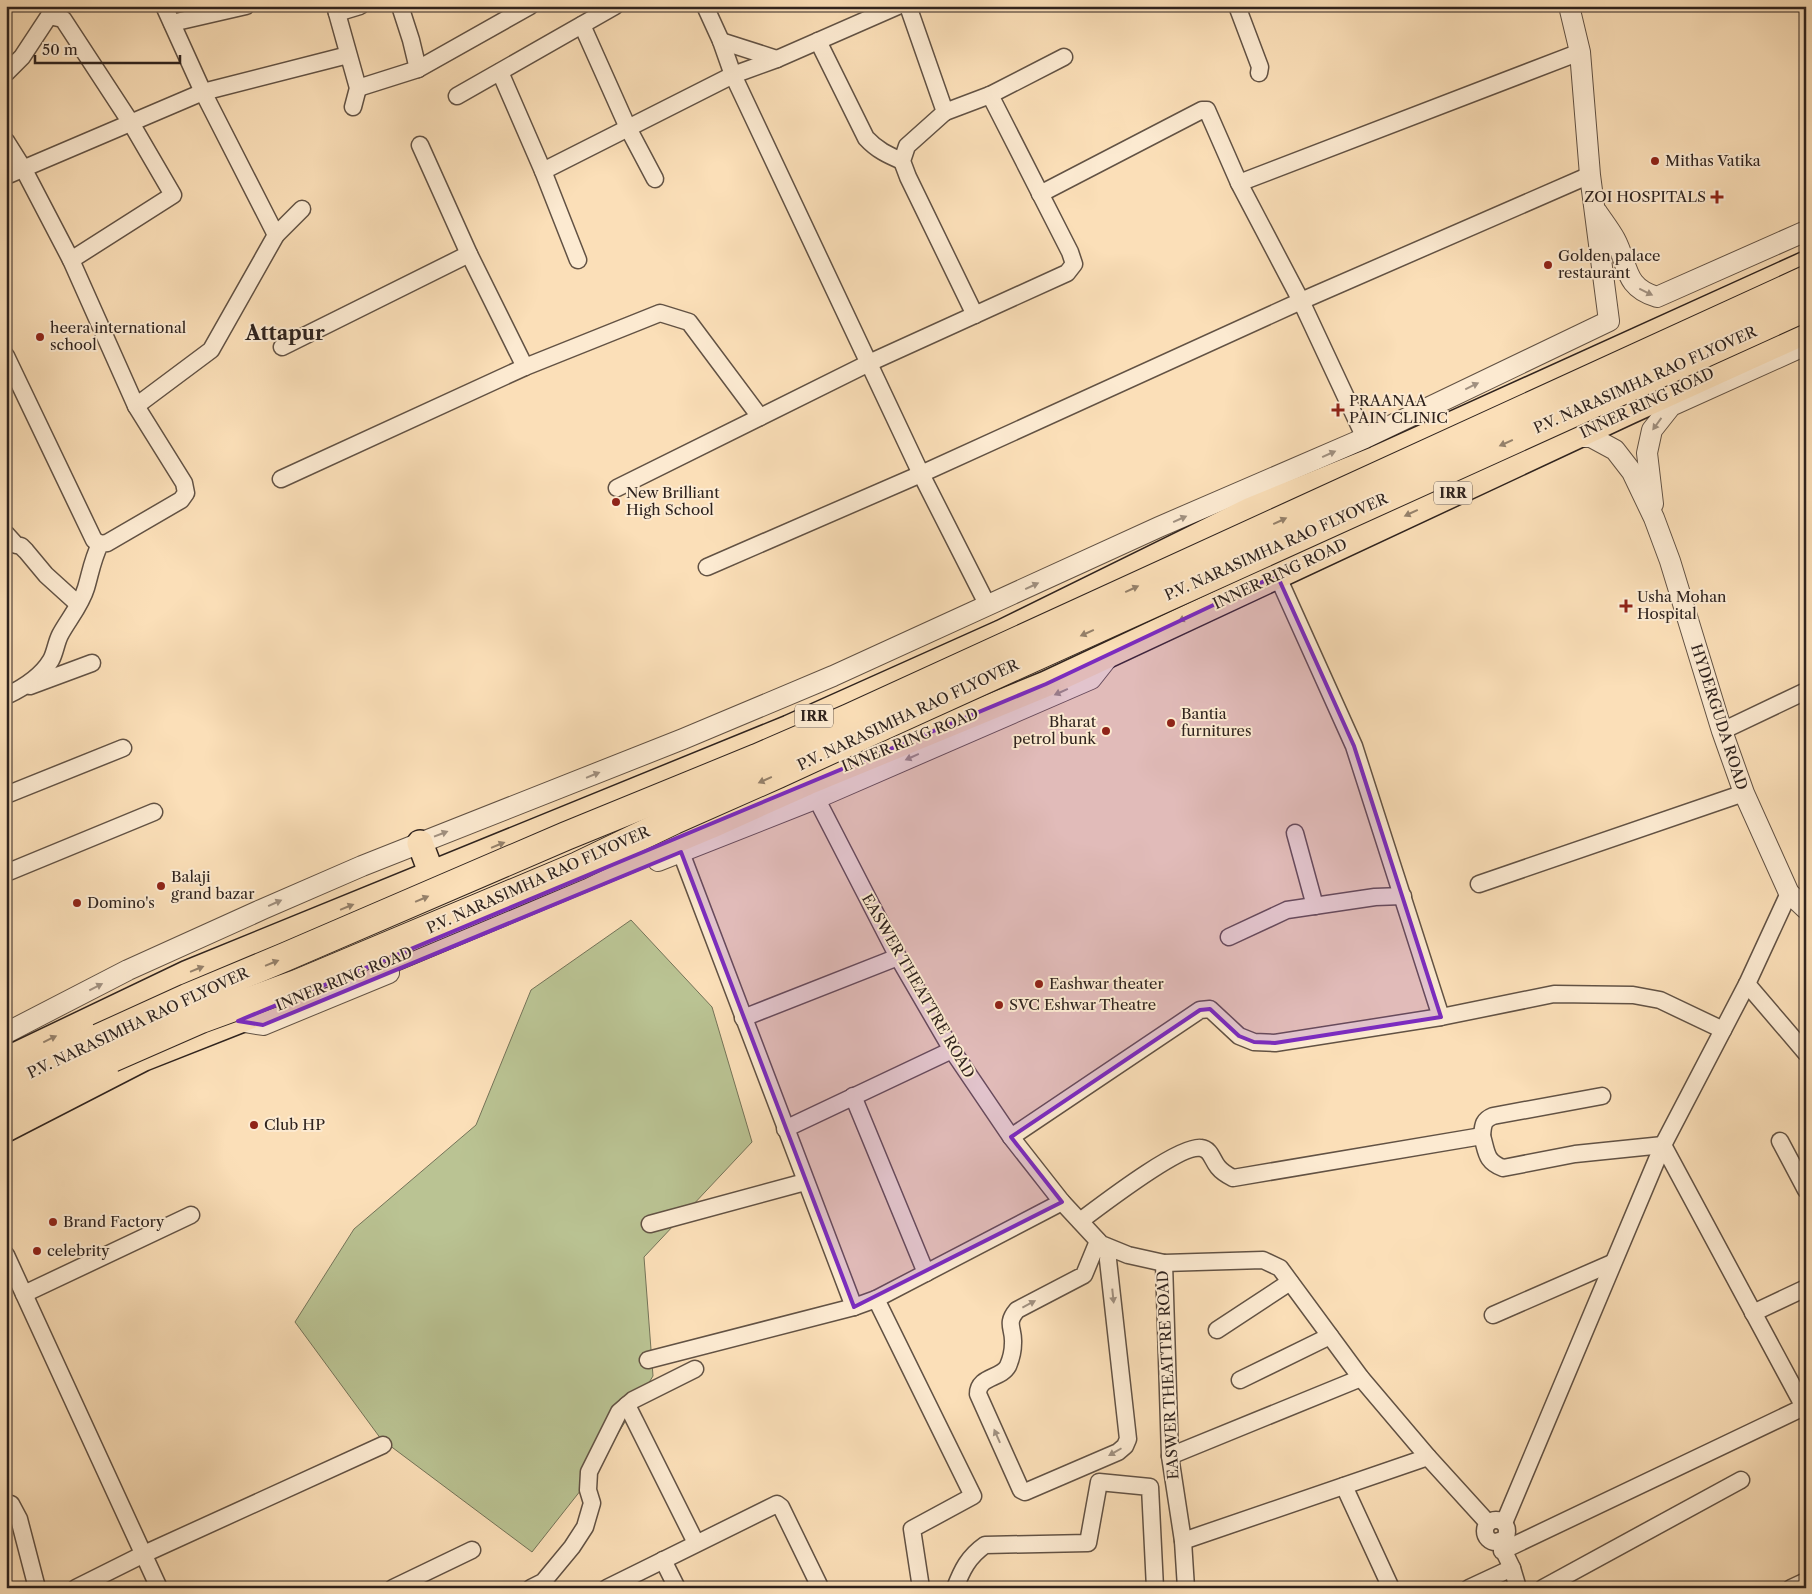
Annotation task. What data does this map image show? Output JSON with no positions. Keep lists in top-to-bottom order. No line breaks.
{"streets":{"highway":["P.V. NARASIMHA RAO FLYOVER"],"main road":["INNER RING ROAD","IRR"],"street":["HYDERGUDA ROAD","EASWER THEATTRE ROAD"]},"crossings":[["INNER RING ROAD","HYDERGUDA ROAD"],["INNER RING ROAD","EASWER THEATTRE ROAD"],["IRR","EASWER THEATTRE ROAD"]],"districts":["Attapur"],"places":{"other":["Mithas Vatika","Golden palace restaurant","heera international school","New Brilliant High School","Bantia furnitures","Bharat petrol bunk","Balaji grand bazar","Domino's","Eashwar theater","SVC Eshwar Theatre","Club HP","Brand Factory","celebrity"],"health":["ZOI HOSPITALS","PRAANAA PAIN CLINIC","Usha Mohan Hospital"]},"scale_bar":"50 m"}
